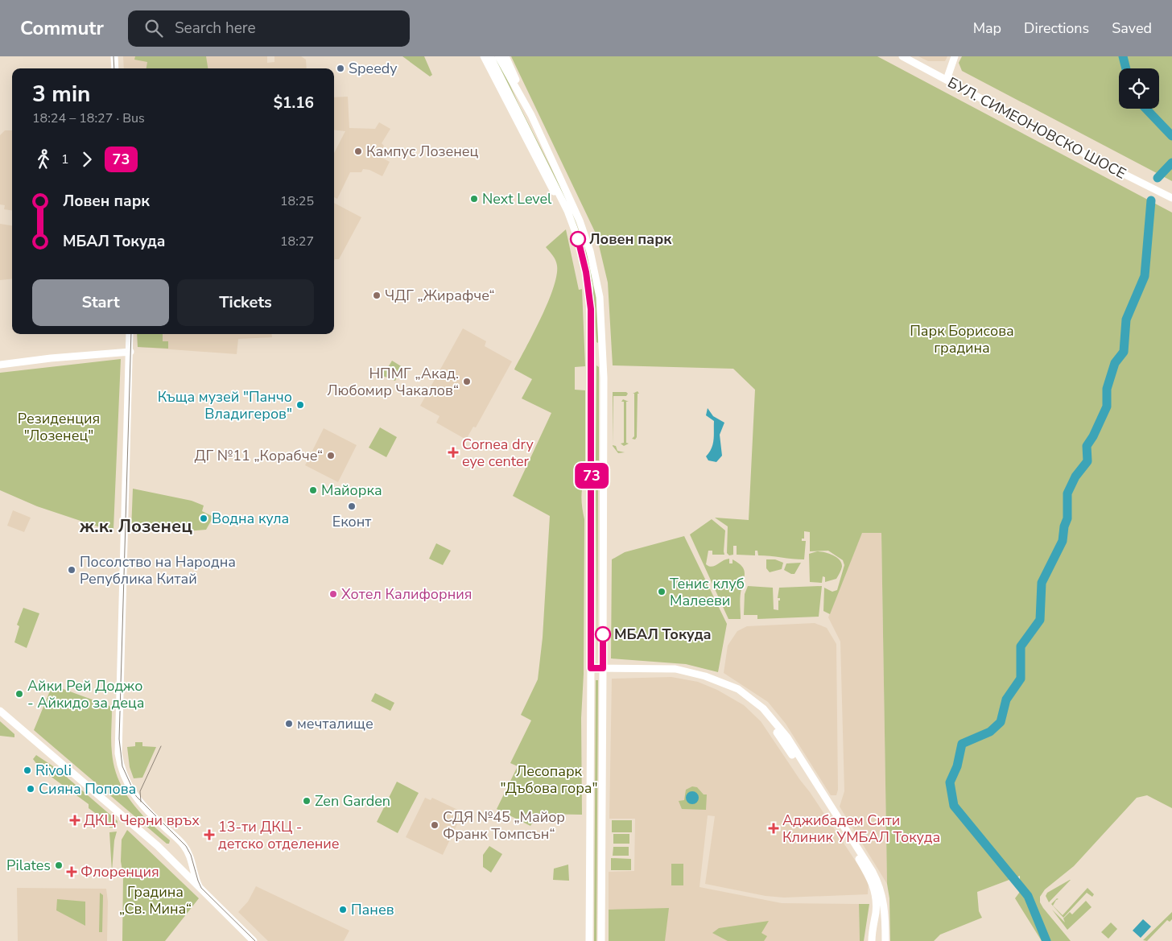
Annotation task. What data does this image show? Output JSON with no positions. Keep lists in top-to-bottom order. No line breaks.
{"streets":{"main road":["БУЛ. СИМЕОНОВСКО ШОСЕ"]},"districts":["ж.к. Лозенец"],"parks":["Парк Борисова градина","Резиденция \"Лозенец\"","Лесопарк \"Дъбова гора\"","Градина „Св. Мина“"],"places":{"other":["Speedy","Кампус Лозенец","Next Level","Ловен парк","ЧДГ „Жирафче“","НПМГ „Акад. Любомир Чакалов“","Къща музей \"Панчо Владигеров\"","ДГ №11 „Корабче“","Майорка","Еконт","Водна кула","Посолство на Народна Република Китай","Тенис клуб Малееви","Хотел Калифорния","МБАЛ Токуда","Айки Рей Доджо - Айкидо за деца","мечталище","Rivoli","Сияна Попова","Zen Garden","СДЯ №45 „Майор Франк Томпсън“","Pilates","Панев"],"health":["Cornea dry eye center","ДКЦ Черни връх","Аджибадем Сити Клиник УМБАЛ Токуда","13-ти ДКЦ - детско отделение","Флоренция"]},"lines":["bus line 73"],"page":{"header":"Commutr","search":"Search here","nav":["Map","Directions","Saved"],"on_map":"73","heading":["3 min","18:24 – 18:27 · Bus","$1.16"],"legs":["1","73"],"list":[{"name":"Ловен парк","value":"18:25"},{"name":"МБАЛ Токуда","value":"18:27"}],"buttons":["Start","Tickets"]}}
